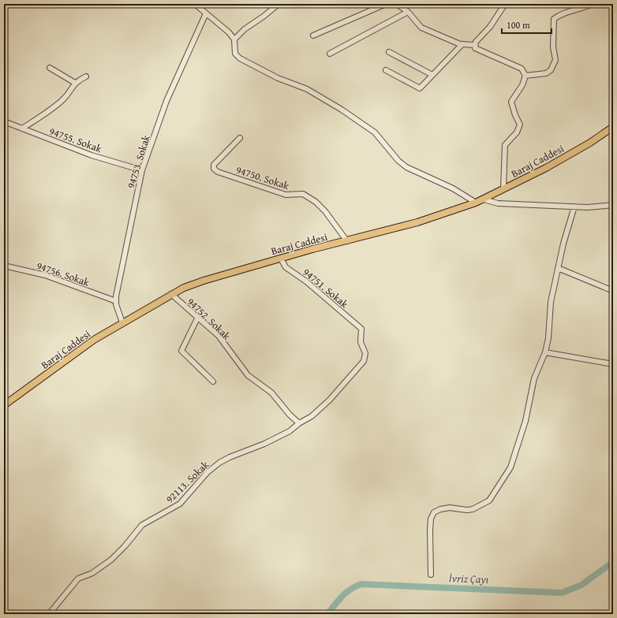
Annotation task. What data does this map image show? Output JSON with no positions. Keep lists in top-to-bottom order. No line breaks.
{"streets":{"main road":["Baraj Caddesi"],"street":["94755. Sokak","94753. Sokak","94750. Sokak","94756. Sokak","94751. Sokak","94752. Sokak","92113. Sokak"]},"crossings":[["94755. Sokak","94753. Sokak"],["Baraj Caddesi","94753. Sokak"],["Baraj Caddesi","94750. Sokak"],["Baraj Caddesi","94751. Sokak"],["Baraj Caddesi","94752. Sokak"],["94753. Sokak","94756. Sokak"],["94751. Sokak","92113. Sokak"],["94752. Sokak","92113. Sokak"]],"water":["İvriz Çayı"],"scale_bar":"100 m"}
